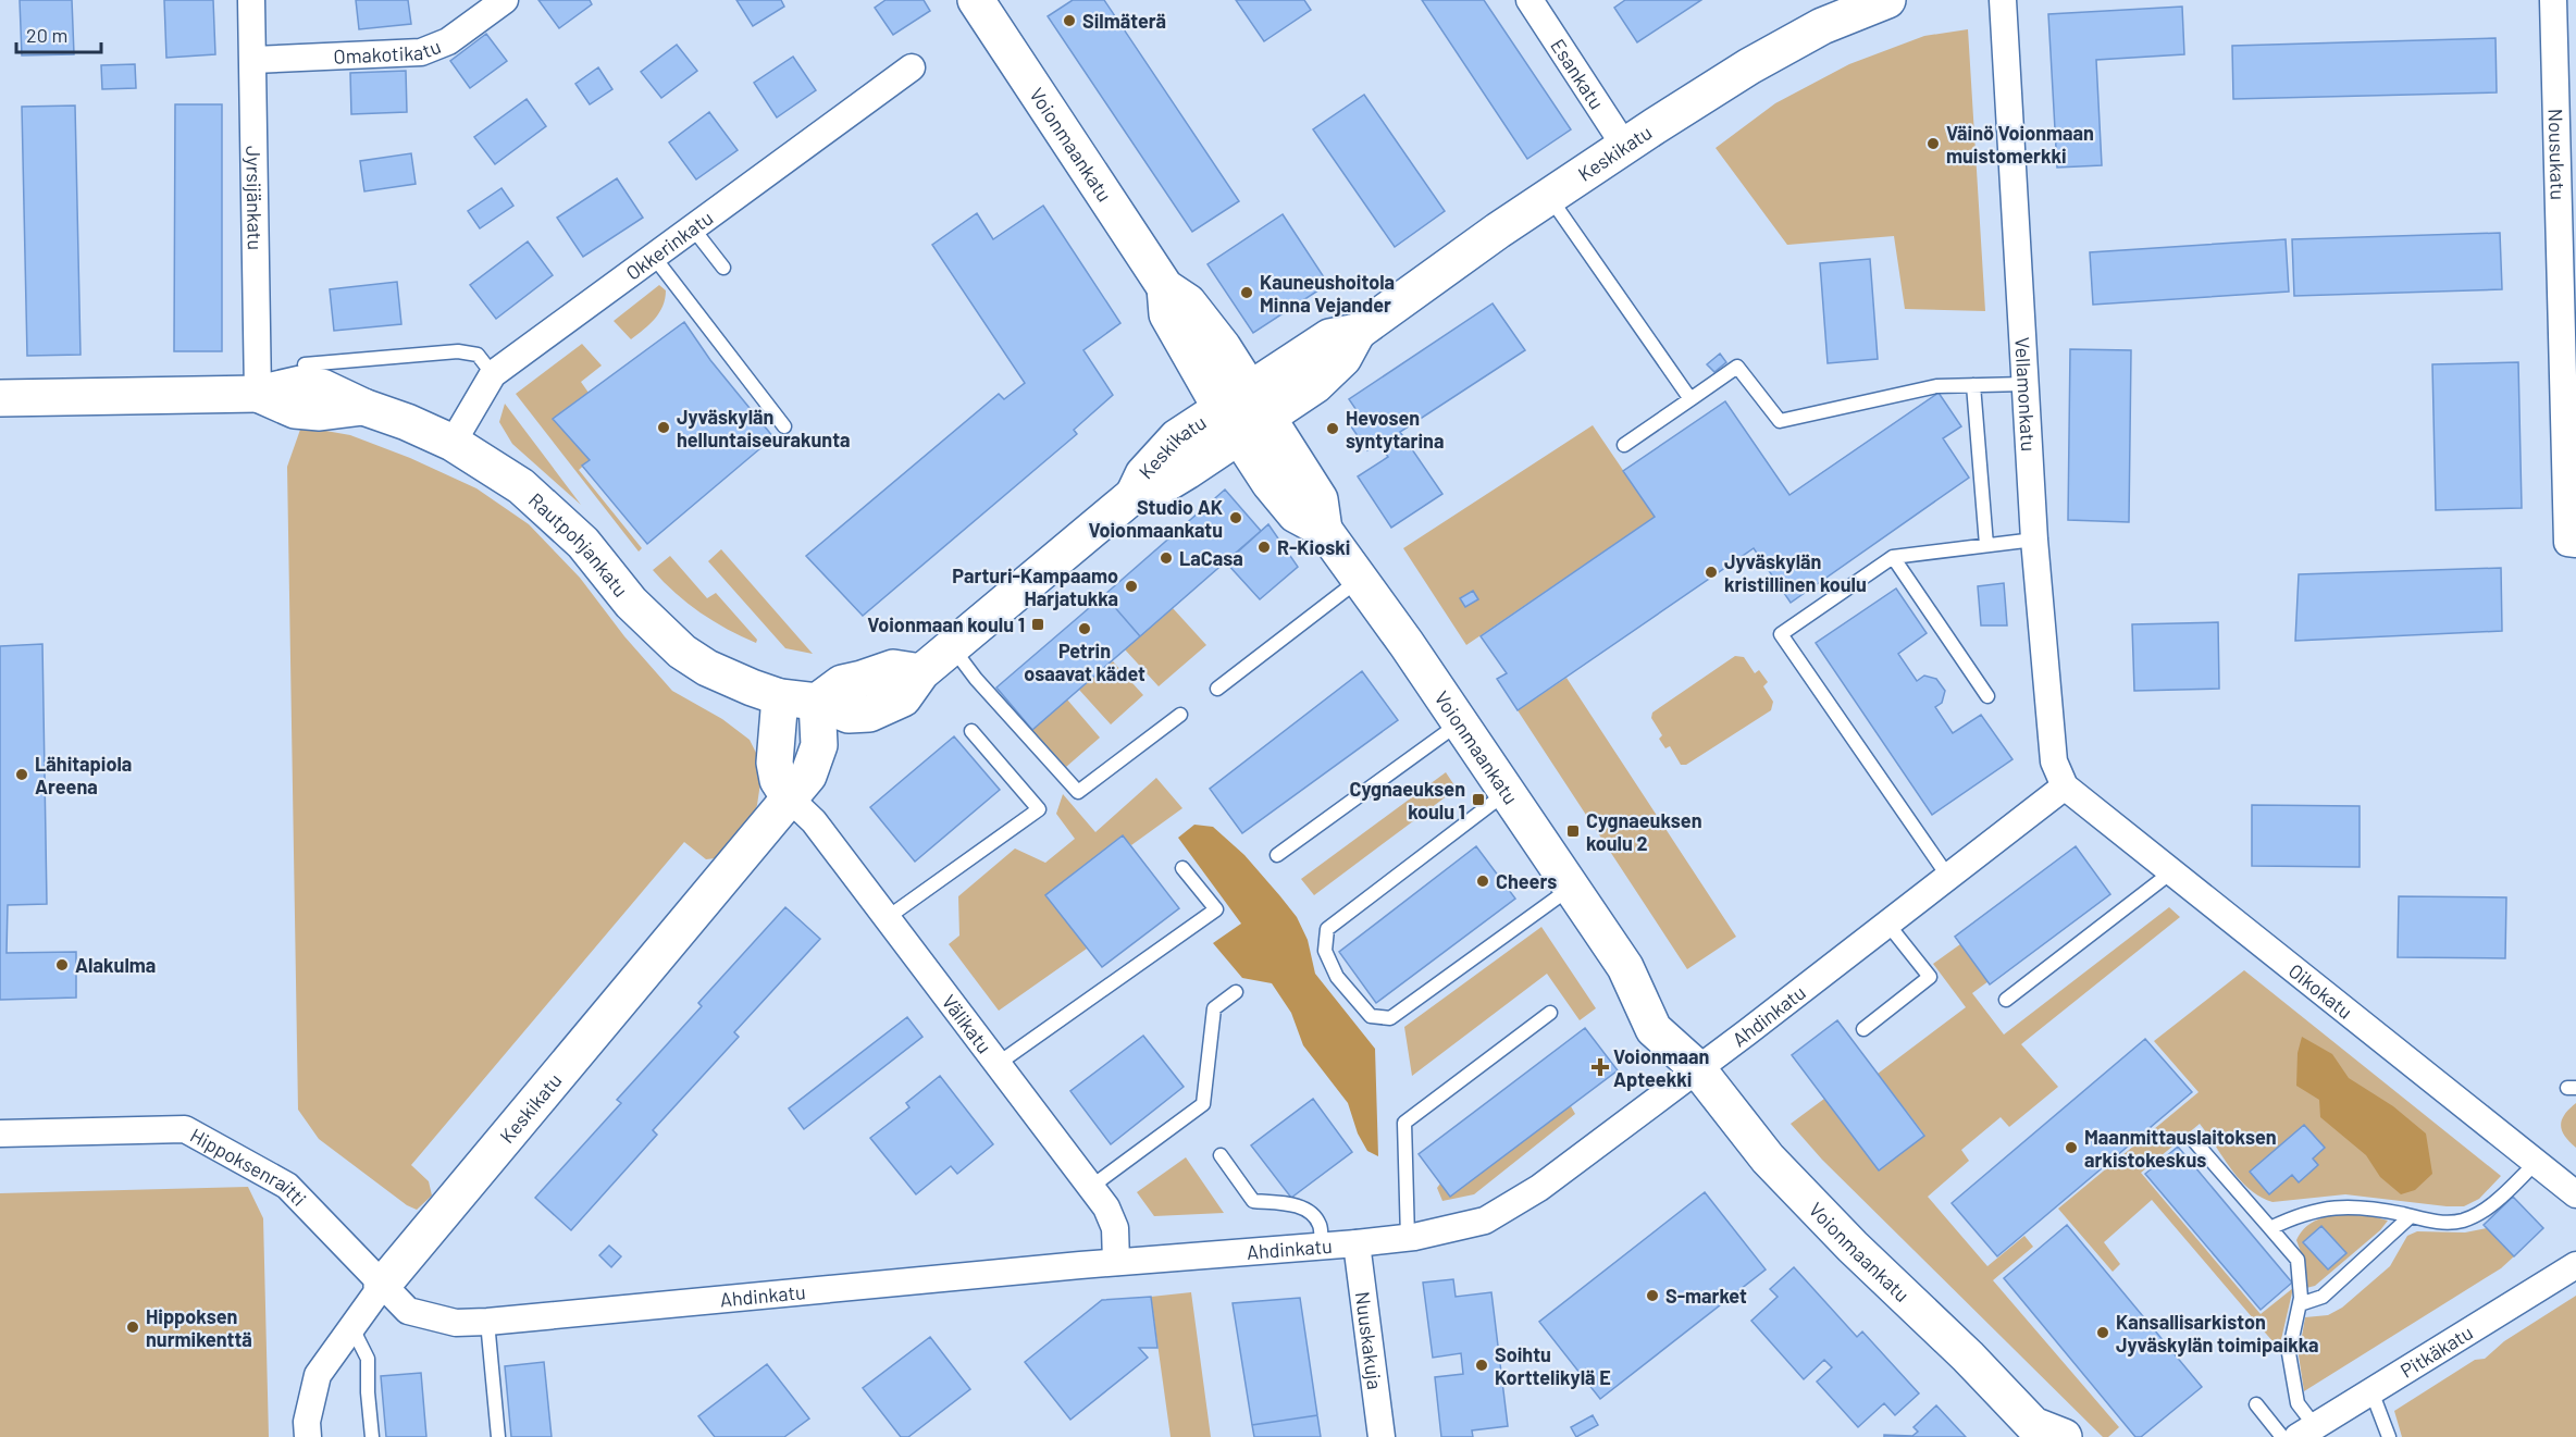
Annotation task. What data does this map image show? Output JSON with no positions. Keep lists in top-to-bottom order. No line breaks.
{"streets":{"street":["Omakotikatu","Esankatu","Voionmaankatu","Keskikatu","Nousukatu","Jyrsijänkatu","Okkerinkatu","Vellamonkatu","Rautpohjankatu","Oikokatu","Ahdinkatu","Välikatu","Hippoksenraitti","Nuuskakuja","Pitkäkatu"]},"crossings":[["Omakotikatu","Jyrsijänkatu"],["Esankatu","Keskikatu"],["Voionmaankatu","Keskikatu"],["Voionmaankatu","Ahdinkatu"],["Keskikatu","Rautpohjankatu"],["Keskikatu","Ahdinkatu"],["Keskikatu","Välikatu"],["Keskikatu","Hippoksenraitti"],["Jyrsijänkatu","Rautpohjankatu"],["Okkerinkatu","Rautpohjankatu"],["Vellamonkatu","Oikokatu"],["Vellamonkatu","Ahdinkatu"],["Oikokatu","Ahdinkatu"],["Ahdinkatu","Välikatu"],["Ahdinkatu","Hippoksenraitti"],["Ahdinkatu","Nuuskakuja"]],"places":{"other":["Silmäterä","Väinö Voionmaan muistomerkki","Kauneushoitola Minna Vejander","Jyväskylän helluntaiseurakunta","Hevosen syntytarina","Studio AK Voionmaankatu","R-Kioski","LaCasa","Jyväskylän kristillinen koulu","Parturi-Kampaamo Harjatukka","Petrin osaavat kädet","Lähitapiola Areena","Cheers","Alakulma","Maanmittauslaitoksen arkistokeskus","S-market","Hippoksen nurmikenttä","Kansallisarkiston Jyväskylän toimipaikka","Soihtu Korttelikylä E"],"transit":["Voionmaan koulu 1","Cygnaeuksen koulu 1","Cygnaeuksen koulu 2"],"health":["Voionmaan Apteekki"]},"scale_bar":"20 m"}
